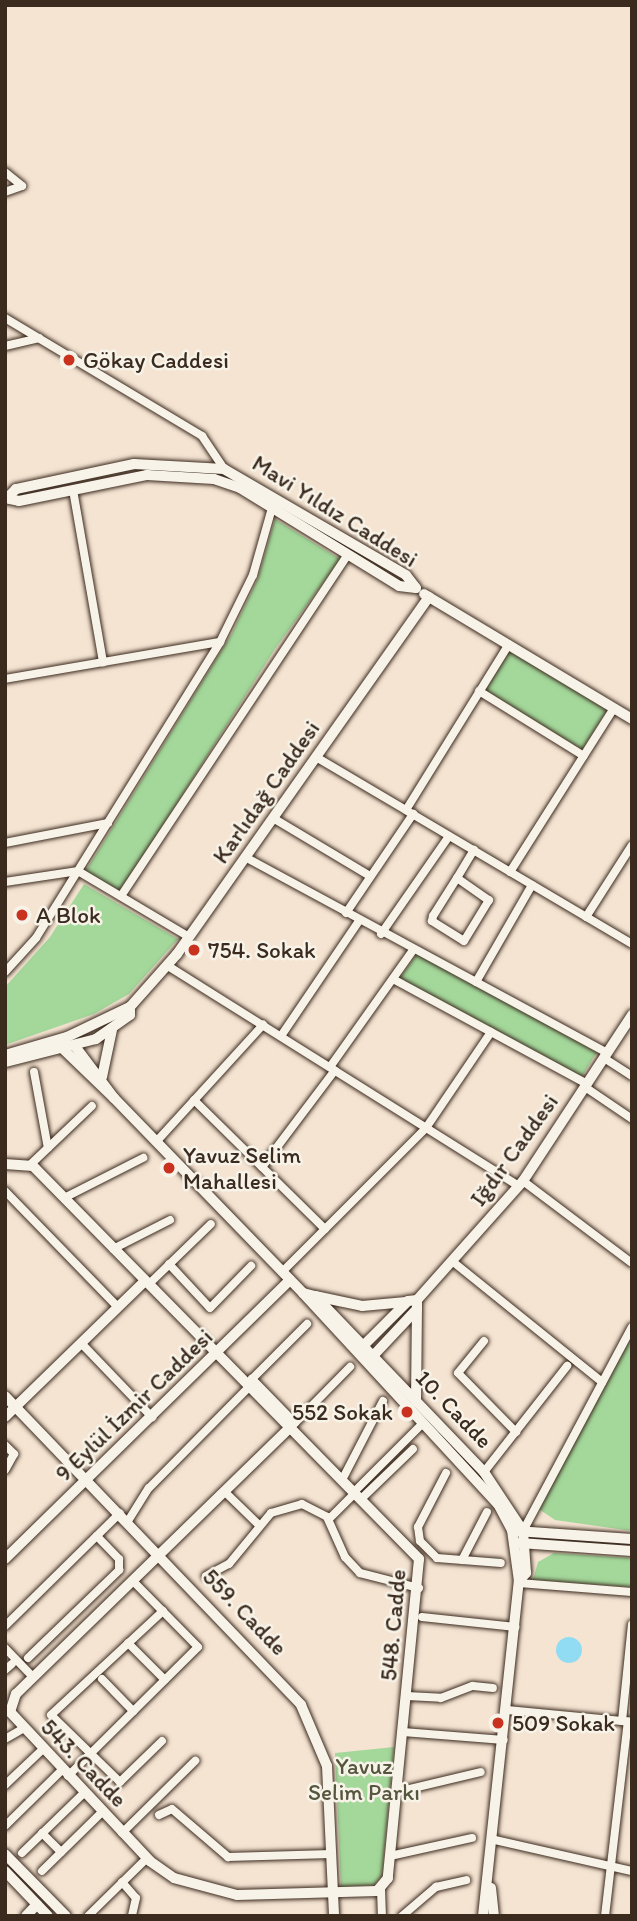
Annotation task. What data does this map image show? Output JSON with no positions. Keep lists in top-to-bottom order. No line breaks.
{"streets":{"main road":["Mavi Yıldız Caddesi","Karlıdağ Caddesi","Iğdır Caddesi","9 Eylül İzmir Caddesi","10. Cadde","559. Cadde","548. Cadde","543. Cadde"]},"crossings":[["Karlıdağ Caddesi","10. Cadde"],["Iğdır Caddesi","10. Cadde"],["9 Eylül İzmir Caddesi","10. Cadde"],["9 Eylül İzmir Caddesi","559. Cadde"],["9 Eylül İzmir Caddesi","548. Cadde"],["559. Cadde","543. Cadde"],["548. Cadde","543. Cadde"]],"parks":["Yavuz Selim Parkı"],"places":["Gökay Caddesi","A Blok","754. Sokak","Yavuz Selim Mahallesi","552 Sokak","509 Sokak"]}
